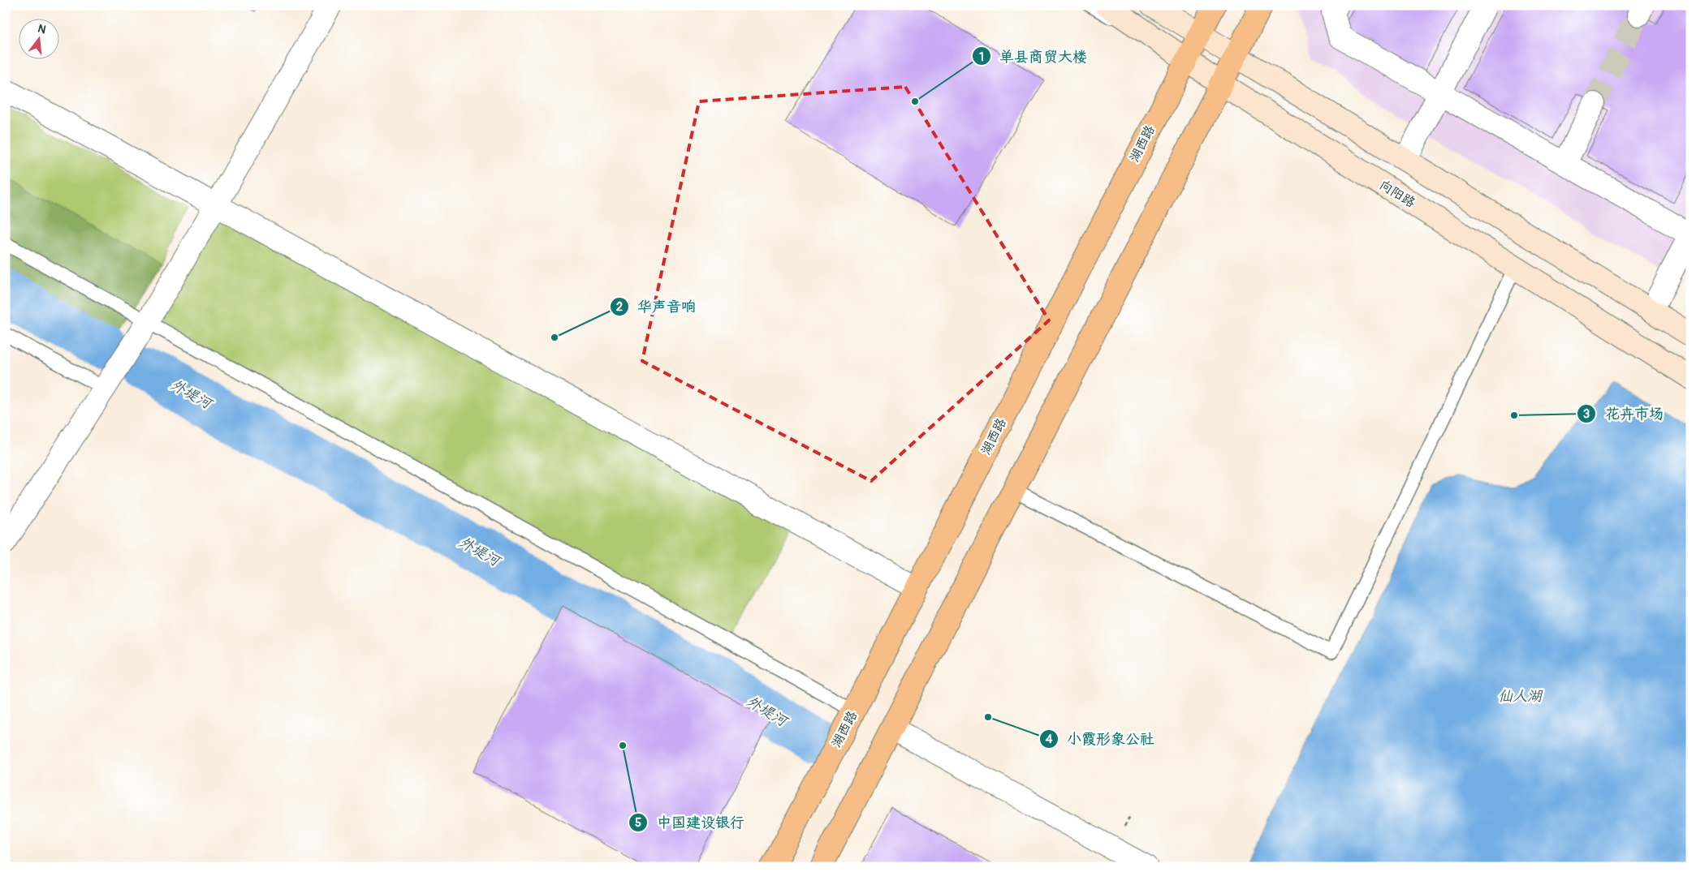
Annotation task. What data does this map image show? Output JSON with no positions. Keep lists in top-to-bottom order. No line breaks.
{"streets":{"main road":["湖西路","向阳路"]},"crossings":[["湖西路","向阳路"]],"water":["外堤河","仙人湖"],"places":["单县商贸大楼","华声音响","花卉市场","小霞形象公社","中国建设银行"],"north":"top"}
